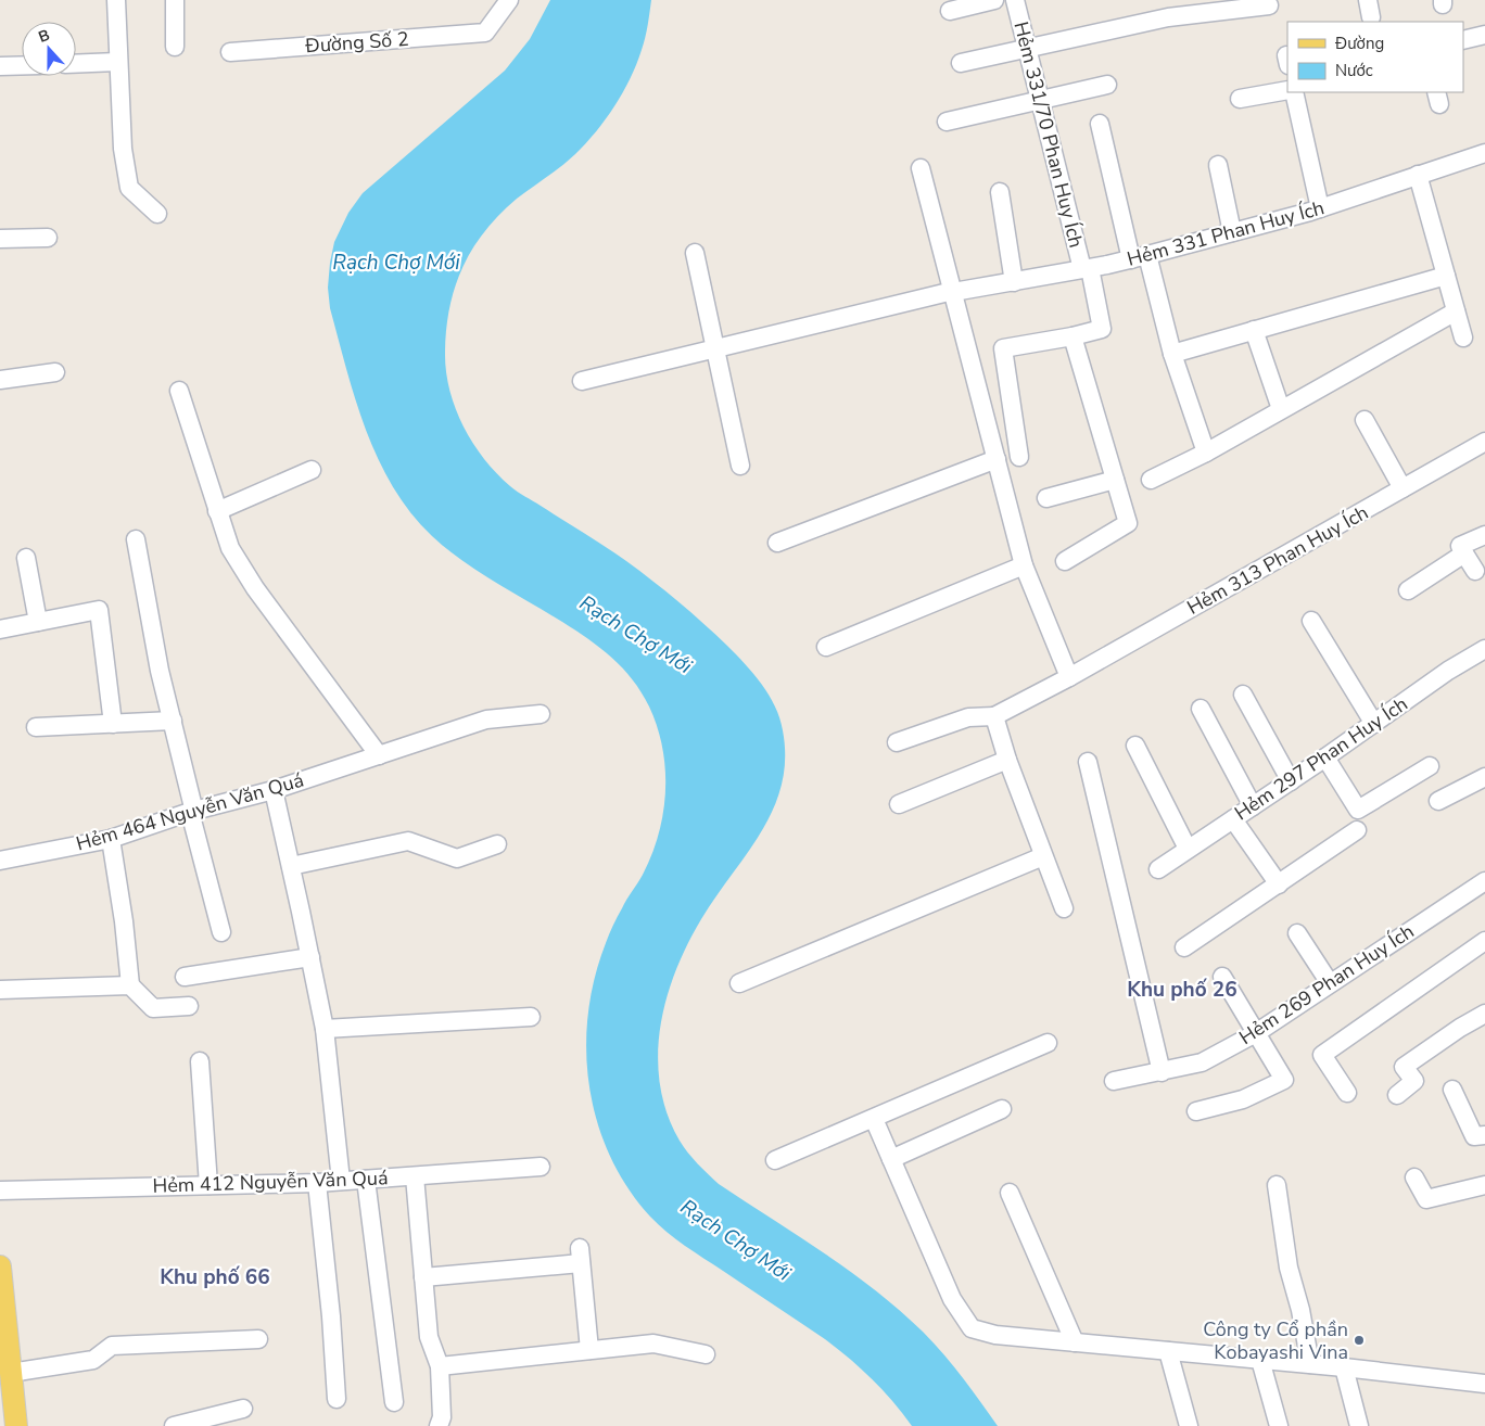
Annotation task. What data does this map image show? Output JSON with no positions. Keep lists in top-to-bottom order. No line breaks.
{"streets":{"street":["Đường Số 2","Hẻm 331/70 Phan Huy Ích","Hẻm 331 Phan Huy Ích","Hẻm 313 Phan Huy Ích","Hẻm 297 Phan Huy Ích","Hẻm 464 Nguyễn Văn Quá","Hẻm 269 Phan Huy Ích","Hẻm 412 Nguyễn Văn Quá"]},"crossings":[["Hẻm 331/70 Phan Huy Ích","Hẻm 331 Phan Huy Ích"]],"districts":["Khu phố 26","Khu phố 66"],"water":["Rạch Chợ Mới"],"places":["Công ty Cổ phần Kobayashi Vina"],"legend":["Đường","Nước"],"north":"top"}
